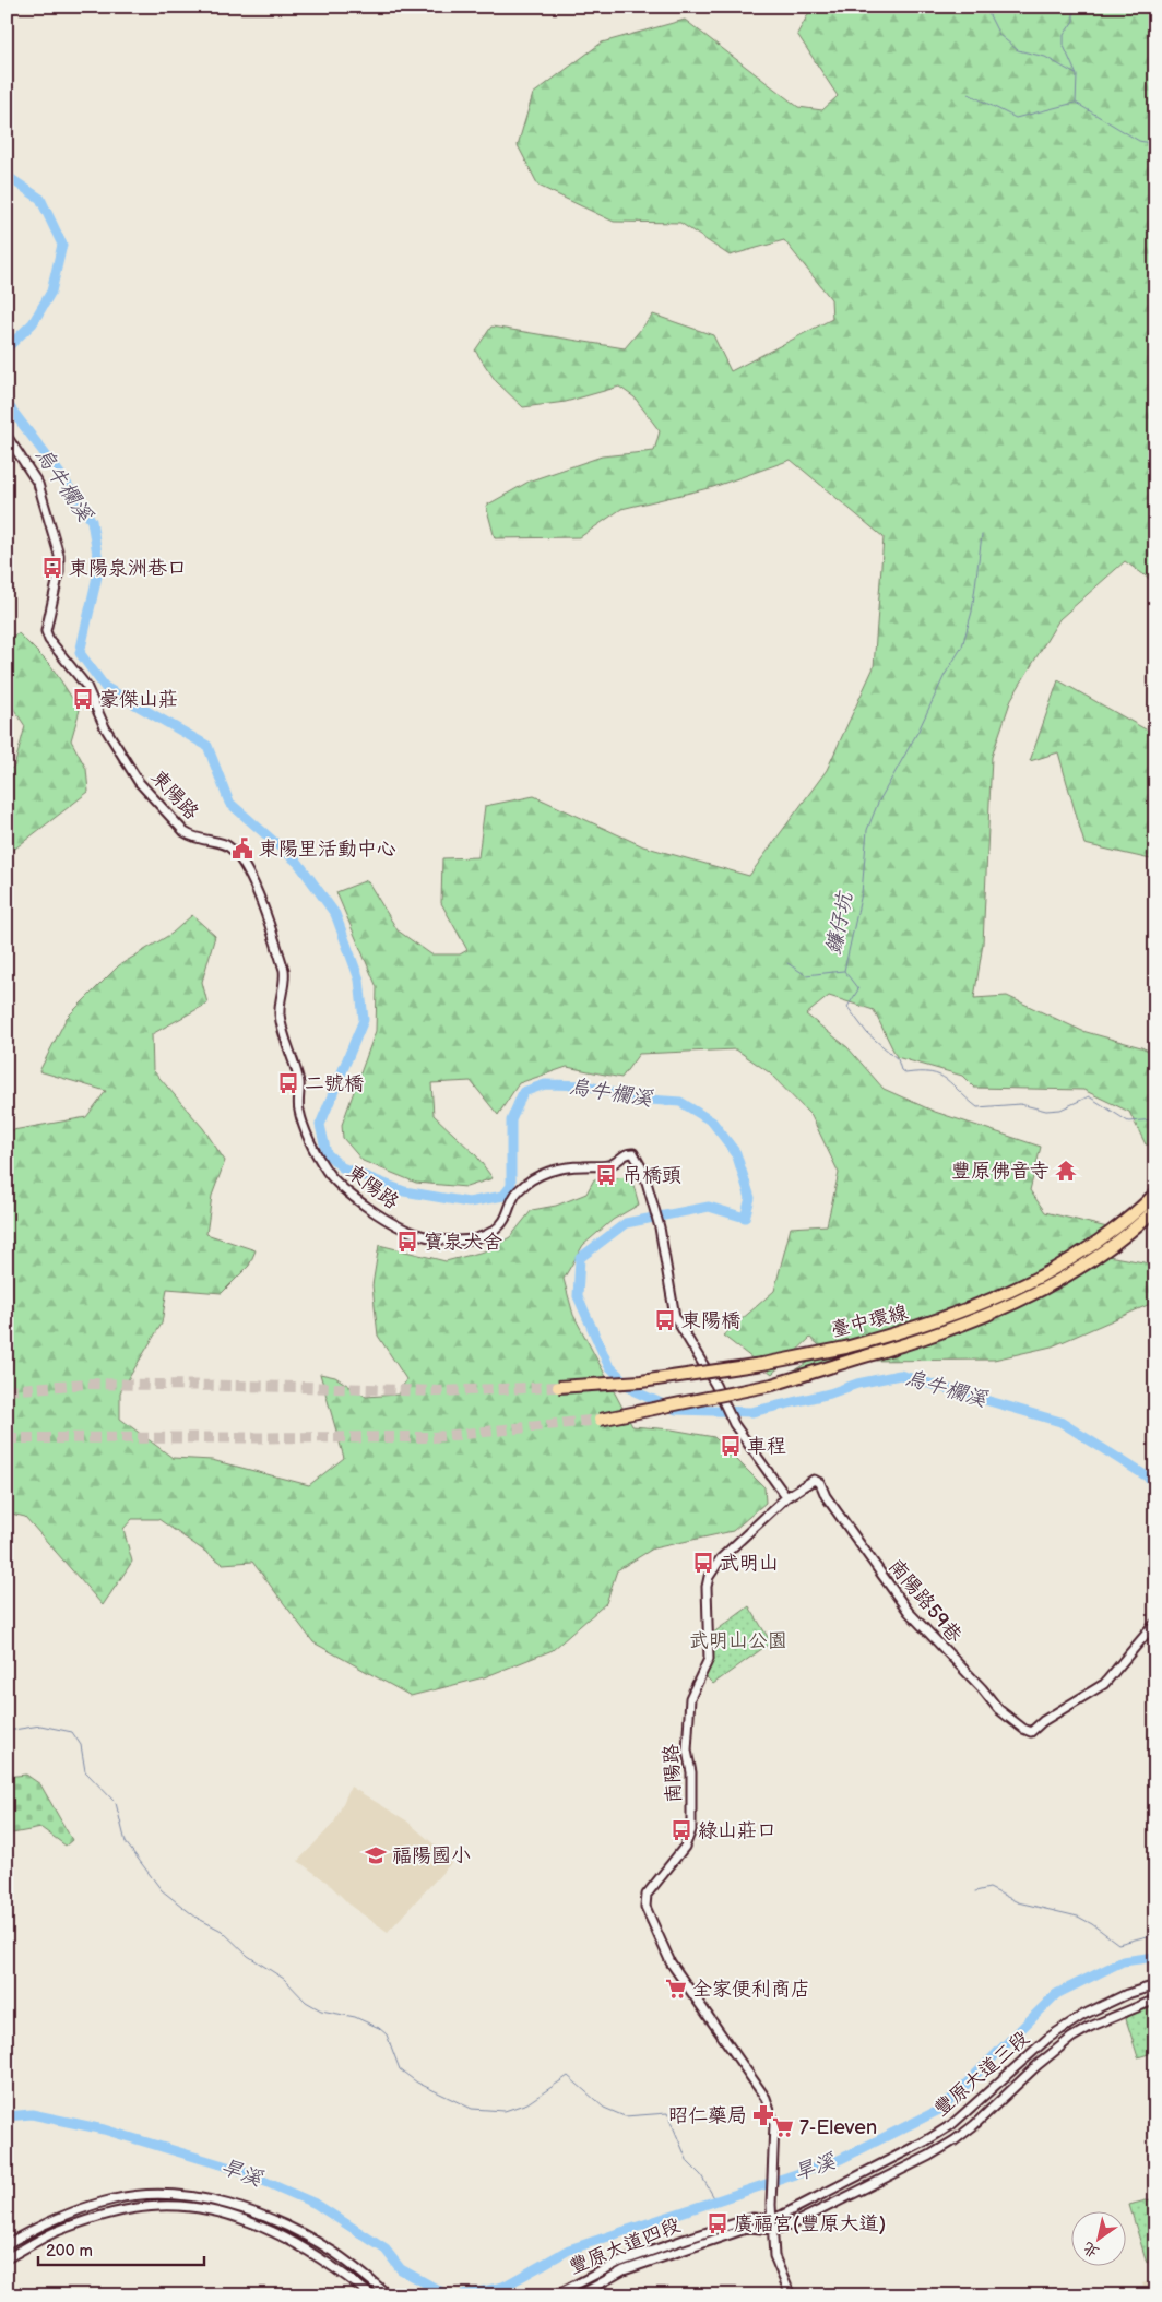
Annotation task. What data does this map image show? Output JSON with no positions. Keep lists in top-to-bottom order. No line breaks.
{"streets":{"highway":["臺中環線"],"street":["東陽路","南陽路59巷","南陽路","豐原大道三段","豐原大道四段"]},"crossings":[["東陽路","南陽路"],["南陽路59巷","南陽路"],["南陽路","豐原大道三段"],["南陽路","豐原大道四段"],["豐原大道三段","豐原大道四段"]],"water":["烏牛欄溪","鐮仔坑","旱溪"],"parks":["武明山公園"],"places":{"bus stop":["東陽泉洲巷口","豪傑山莊","二號橋","吊橋頭","寶泉犬舍","東陽橋","車程","武明山","綠山莊口","廣福宮(豐原大道)"],"public building":["東陽里活動中心"],"temple":["豐原佛音寺"],"school or university":["福陽國小"],"supermarket":["全家便利商店","7-Eleven"],"pharmacy":["昭仁藥局"]},"scale_bar":"200 m","north":"bottom left"}
